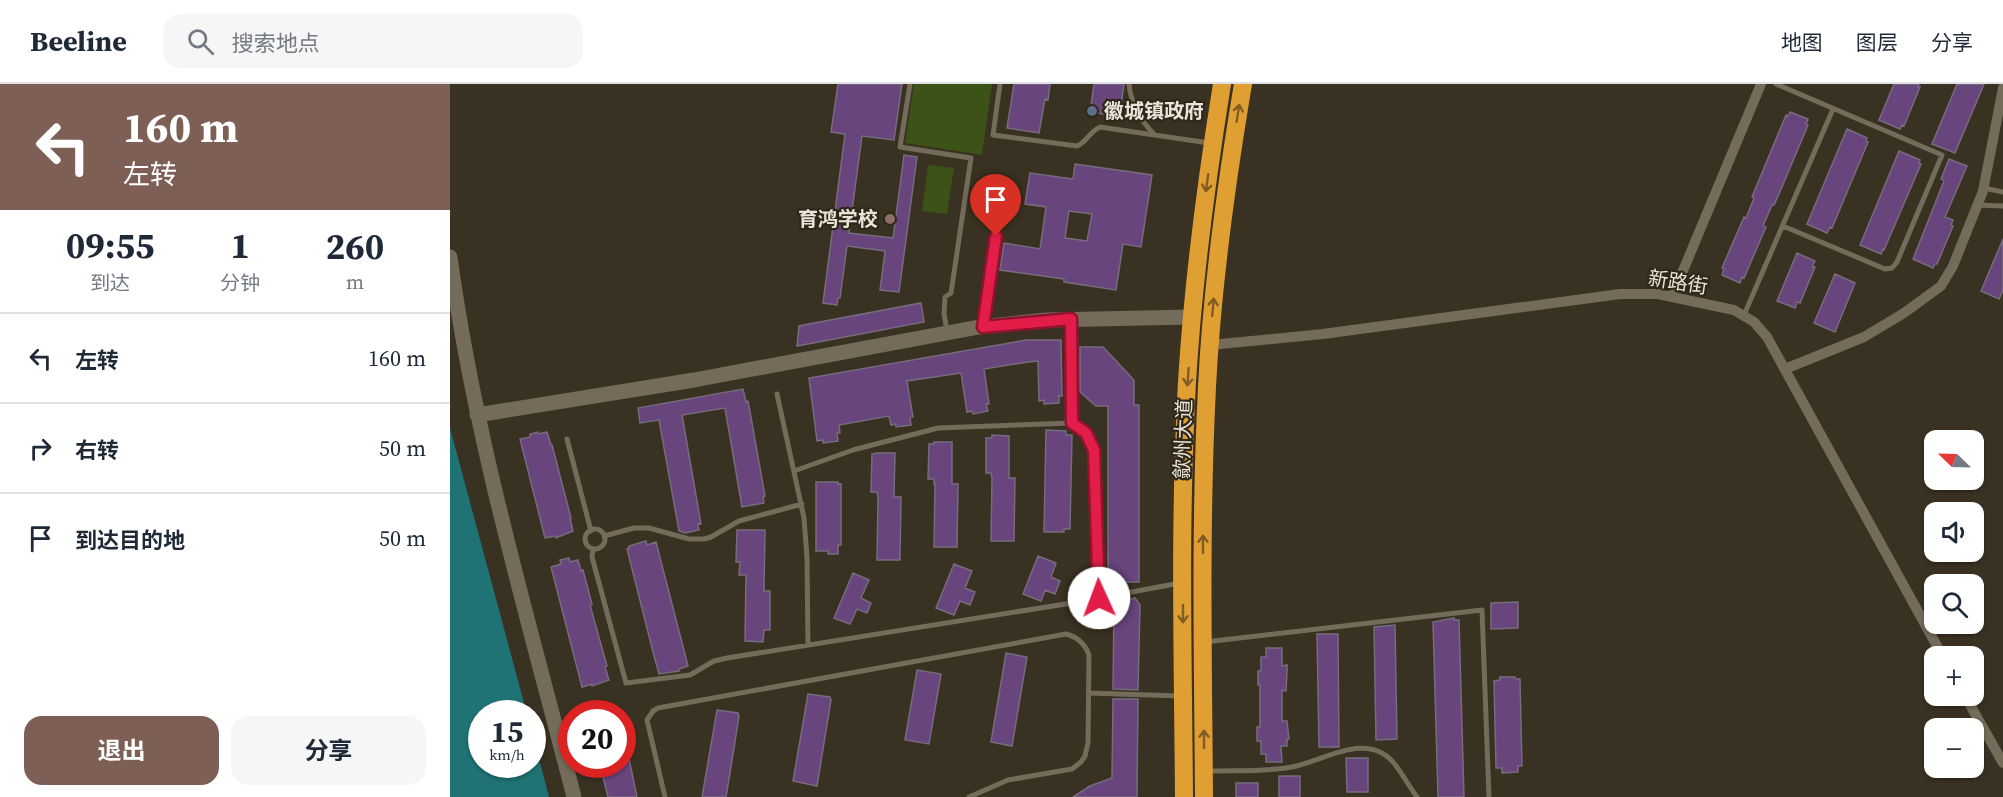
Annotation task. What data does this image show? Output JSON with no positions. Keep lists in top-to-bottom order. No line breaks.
{"streets":{"highway":["歙州大道"],"street":["新路街"]},"crossings":[["新路街","歙州大道"]],"places":["徽城镇政府","育鸿学校"],"north":"top left","page":{"header":"Beeline","search":"搜索地点","nav":["地图","图层","分享"],"turn":["160 m","左转"],"eta":["09:55","到达","1","分钟","260","m"],"list":[{"name":"左转","value":"160 m"},{"name":"右转","value":"50 m"},{"name":"到达目的地","value":"50 m"}],"map_buttons":["+","−"],"speed":"15 km/h","limit":"20","buttons":["退出","分享"]}}
